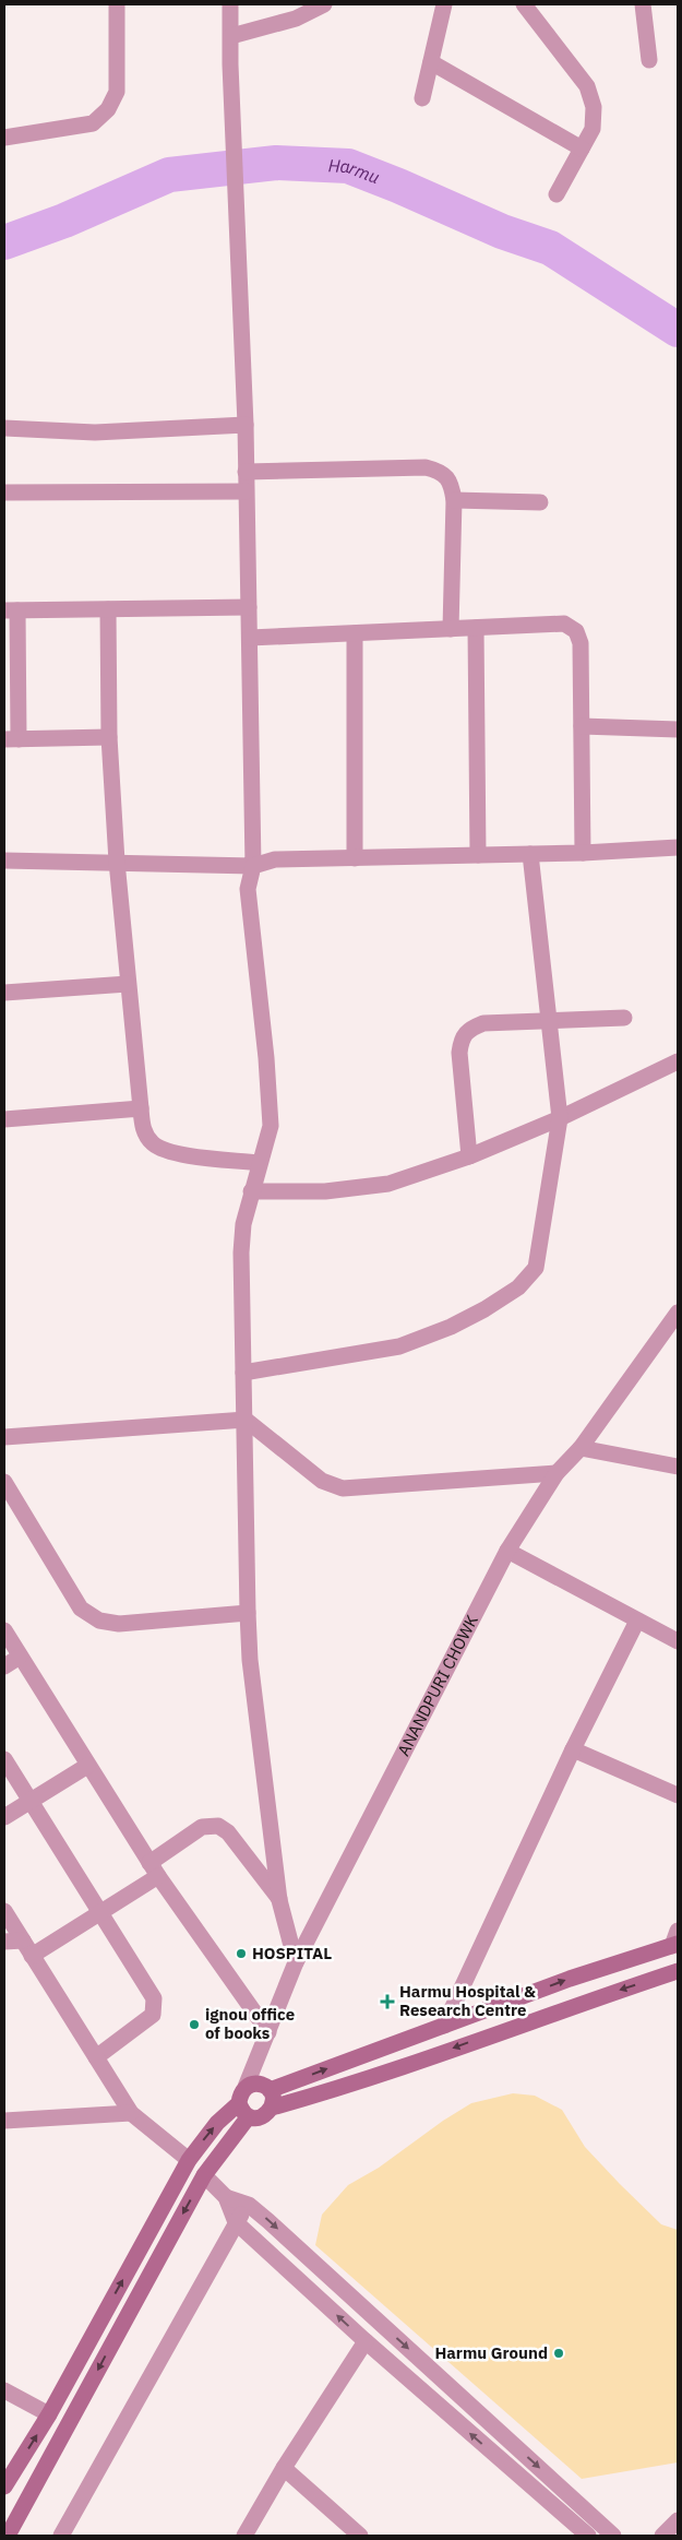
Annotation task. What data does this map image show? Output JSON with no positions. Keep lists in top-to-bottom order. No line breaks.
{"streets":{"street":["ANANDPURI CHOWK"]},"water":["Harmu"],"places":{"other":["HOSPITAL","ignou office of books","Harmu Ground"],"health":["Harmu Hospital & Research Centre"]}}
